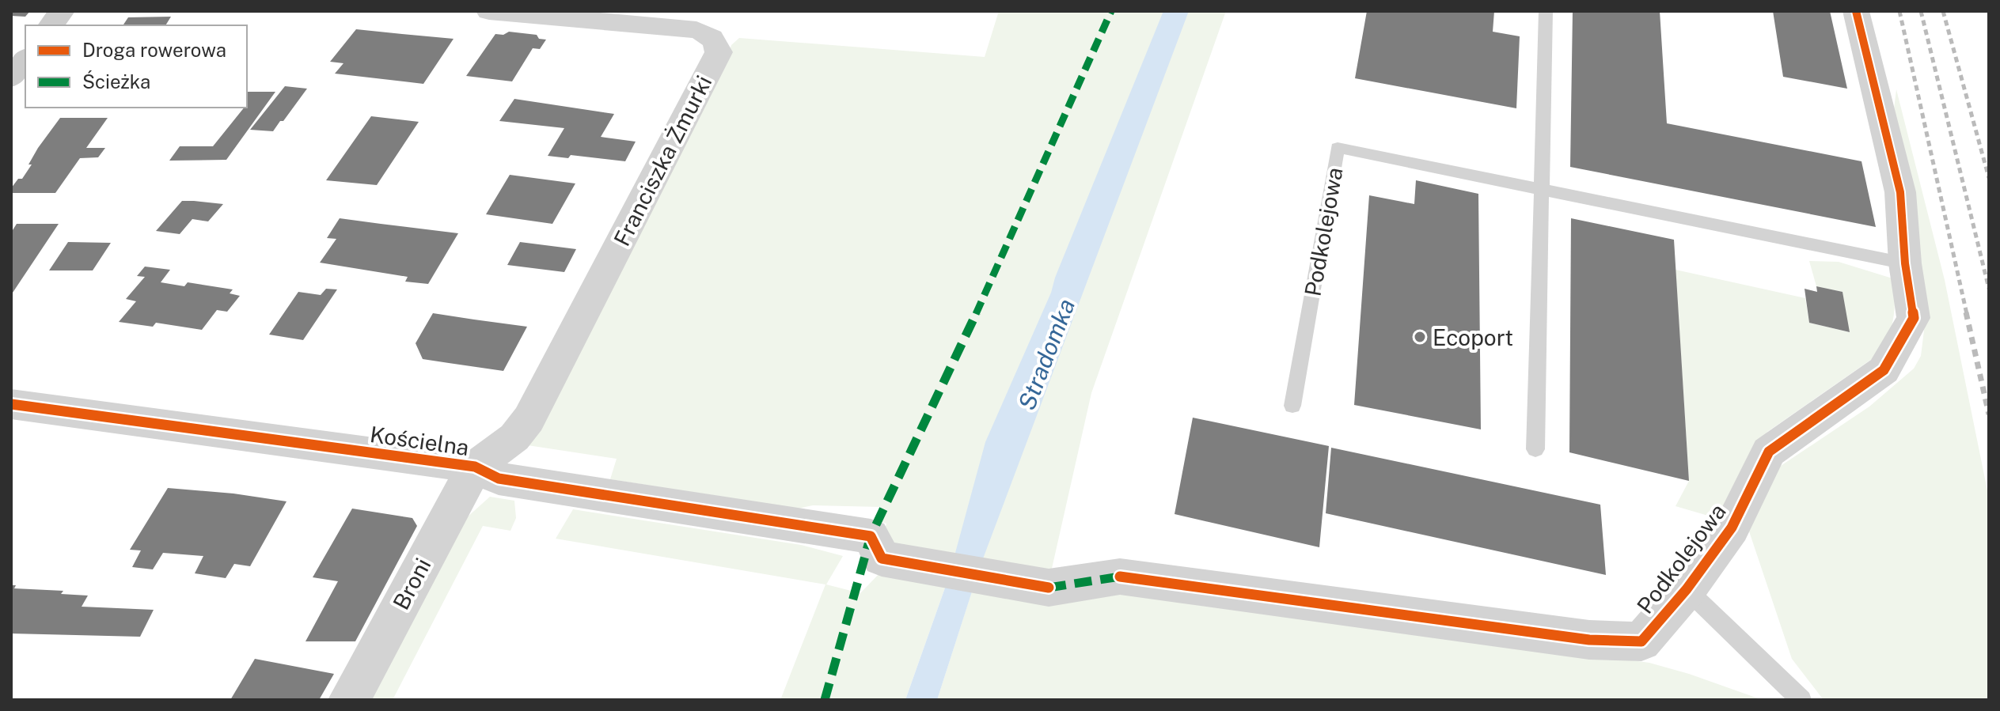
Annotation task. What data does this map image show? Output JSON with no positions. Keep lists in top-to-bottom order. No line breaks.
{"streets":{"street":["Franciszka Żmurki","Podkolejowa","Kościelna","Broni"]},"crossings":[["Franciszka Żmurki","Kościelna"],["Franciszka Żmurki","Broni"],["Podkolejowa","Kościelna"],["Kościelna","Broni"]],"water":["Stradomka"],"places":["Ecoport"],"legend":["Droga rowerowa","Ścieżka"]}
